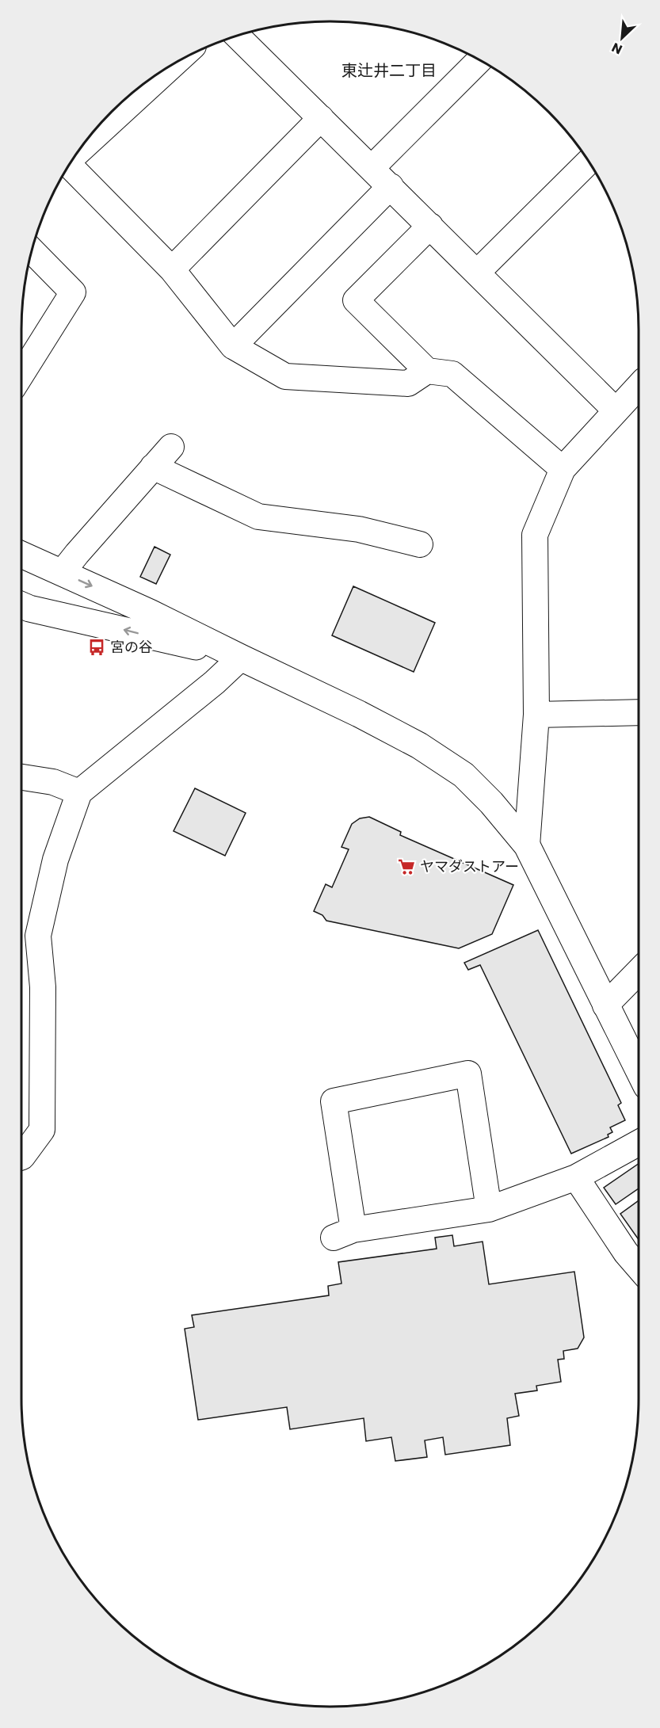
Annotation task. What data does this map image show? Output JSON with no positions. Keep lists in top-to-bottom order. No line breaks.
{"districts":["東辻井二丁目"],"places":{"bus stop":["宮の谷"],"supermarket":["ヤマダストアー"]},"north":"bottom left"}
